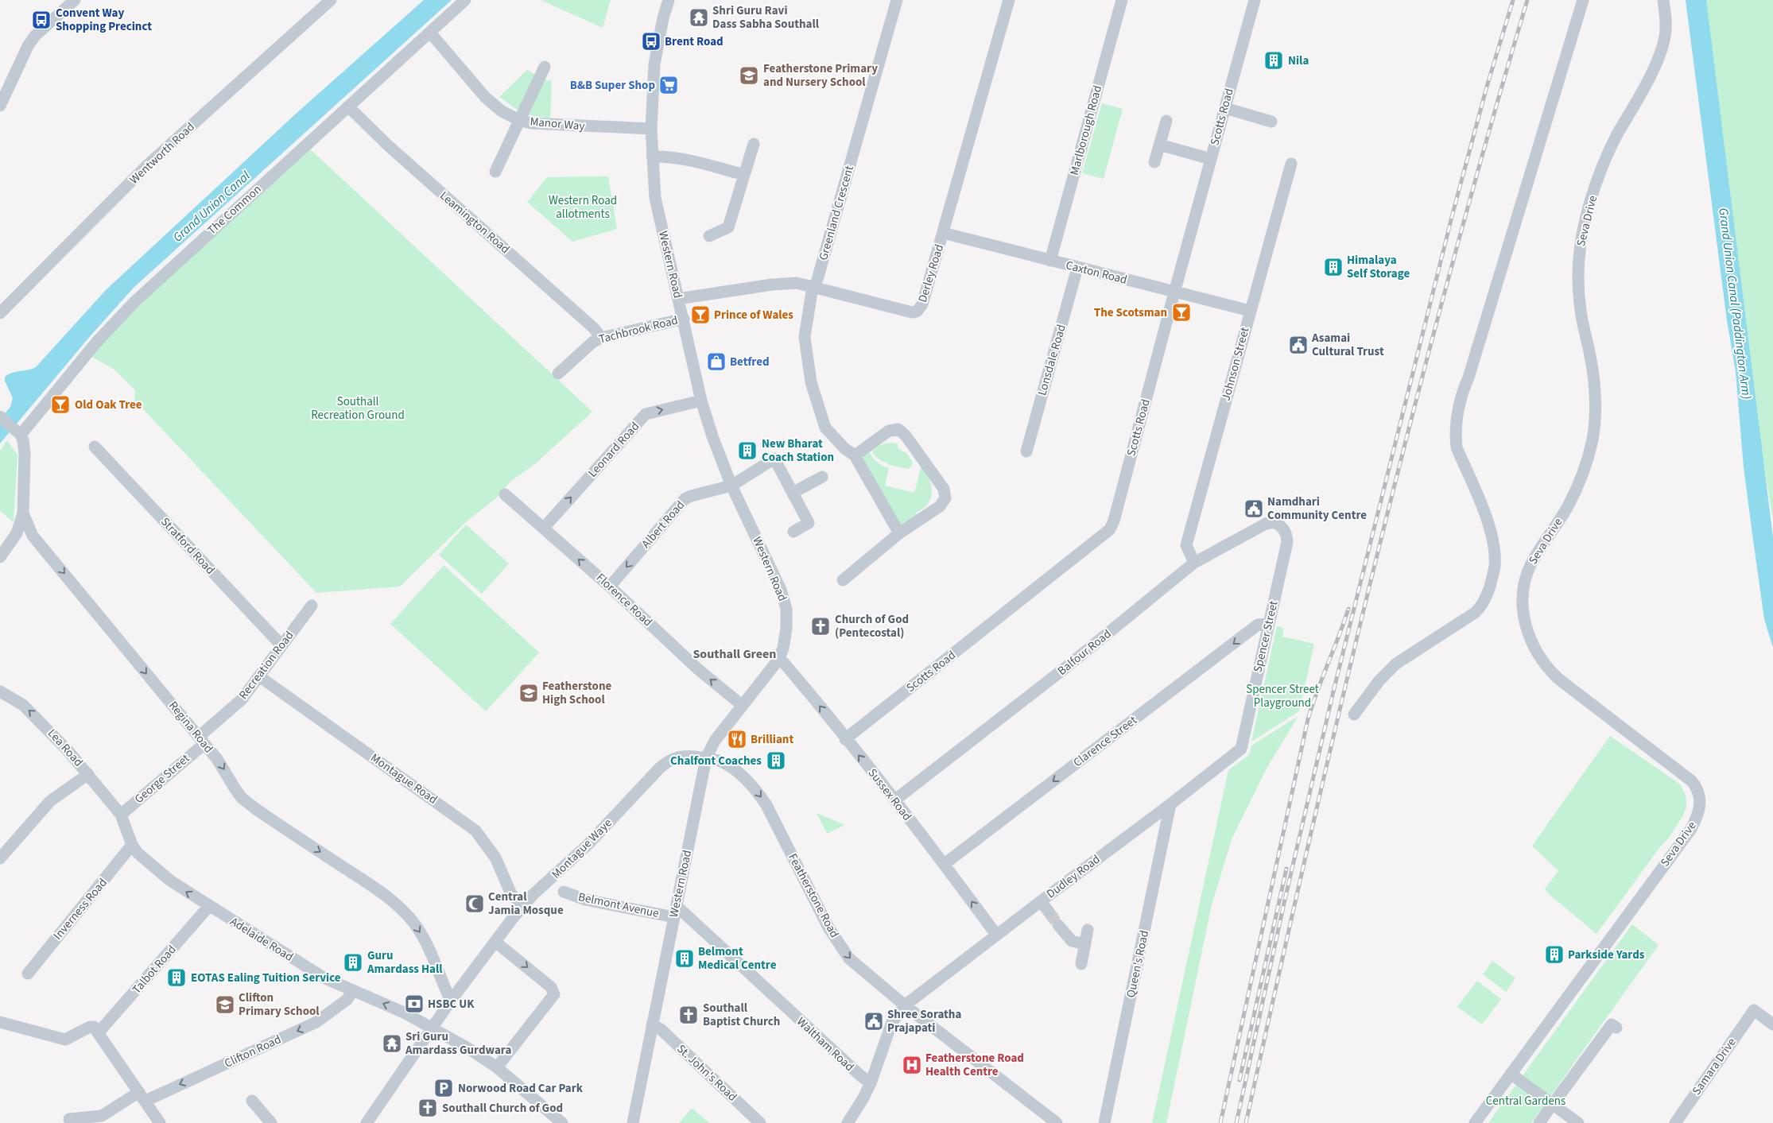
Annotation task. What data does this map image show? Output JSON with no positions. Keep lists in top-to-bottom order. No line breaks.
{"streets":{"street":["Scotts Road","Manor Way","Marlborough Road","Wentworth Road","The Common","Greenland Crescent","Seva Drive","Leamington Road","Western Road","Caxton Road","Derley Road","Tachbrook Road","Lonsdale Road","Johnson Street","Leonard Road","Albert Road","Stratford Road","Florence Road","Spencer Street","Balfour Road","Recreation Road","Regina Road","Clarence Street","Lea Road","George Street","Montague Road","Sussex Road","Montague Waye","Dudley Road","Featherstone Road","Belmont Avenue","Inverness Road","Adelaide Road","Queen's Road","Talbot Road","Waltham Road","Clifton Road","Samara Drive","St. John's Road"]},"crossings":[["Scotts Road","Caxton Road"],["Scotts Road","Sussex Road"],["Manor Way","The Common"],["Manor Way","Western Road"],["Marlborough Road","Caxton Road"],["The Common","Leamington Road"],["The Common","Regina Road"],["Greenland Crescent","Derley Road"],["Leamington Road","Tachbrook Road"],["Western Road","Derley Road"],["Western Road","Tachbrook Road"],["Western Road","Leonard Road"],["Western Road","Albert Road"],["Western Road","Florence Road"],["Western Road","Sussex Road"],["Western Road","Montague Waye"],["Western Road","Featherstone Road"],["Western Road","Belmont Avenue"],["Western Road","Waltham Road"],["Western Road","St. John's Road"],["Caxton Road","Derley Road"],["Caxton Road","Lonsdale Road"],["Caxton Road","Johnson Street"],["Johnson Street","Balfour Road"],["Leonard Road","Florence Road"],["Albert Road","Florence Road"],["Stratford Road","Recreation Road"],["Spencer Street","Balfour Road"],["Spencer Street","Clarence Street"],["Spencer Street","Dudley Road"],["Balfour Road","Sussex Road"],["Recreation Road","Regina Road"],["Recreation Road","George Street"],["Recreation Road","Montague Road"],["Regina Road","George Street"],["Regina Road","Montague Waye"],["Clarence Street","Sussex Road"],["Lea Road","George Street"],["Lea Road","Adelaide Road"],["George Street","Adelaide Road"],["Montague Road","Montague Waye"],["Sussex Road","Dudley Road"],["Montague Waye","Featherstone Road"],["Montague Waye","Adelaide Road"],["Dudley Road","Featherstone Road"],["Dudley Road","Queen's Road"],["Belmont Avenue","Waltham Road"],["Inverness Road","Adelaide Road"],["Adelaide Road","Talbot Road"],["Adelaide Road","Clifton Road"]],"one_way":["Leonard Road","Albert Road","Florence Road","Regina Road","Clarence Street","Lea Road","Sussex Road","Featherstone Road","Clifton Road"],"districts":["Southall Green"],"water":["Grand Union Canal","Grand Union Canal (Paddington Arm)"],"parks":["Western Road allotments","Southall Recreation Ground","Spencer Street Playground","Central Gardens"],"places":{"temple":["Shri Guru Ravi Dass Sabha Southall","Sri Guru Amardass Gurdwara"],"bus stop":["Convent Way Shopping Precinct","Brent Road"],"building":["Nila","Himalaya Self Storage","New Bharat Coach Station","Chalfont Coaches","Parkside Yards","Belmont Medical Centre","Guru Amardass Hall","EOTAS Ealing Tuition Service"],"school or university":["Featherstone Primary and Nursery School","Featherstone High School","Clifton Primary School"],"supermarket":["B&B Super Shop"],"bar":["The Scotsman","Prince of Wales","Old Oak Tree"],"public building":["Asamai Cultural Trust","Namdhari Community Centre","Shree Soratha Prajapati"],"shop":["Betfred"],"church":["Church of God (Pentecostal)","Southall Baptist Church","Southall Church of God"],"restaurant":["Brilliant"],"mosque":["Central Jamia Mosque"],"bank":["HSBC UK"],"hospital":["Featherstone Road Health Centre"],"parking":["Norwood Road Car Park"]}}
